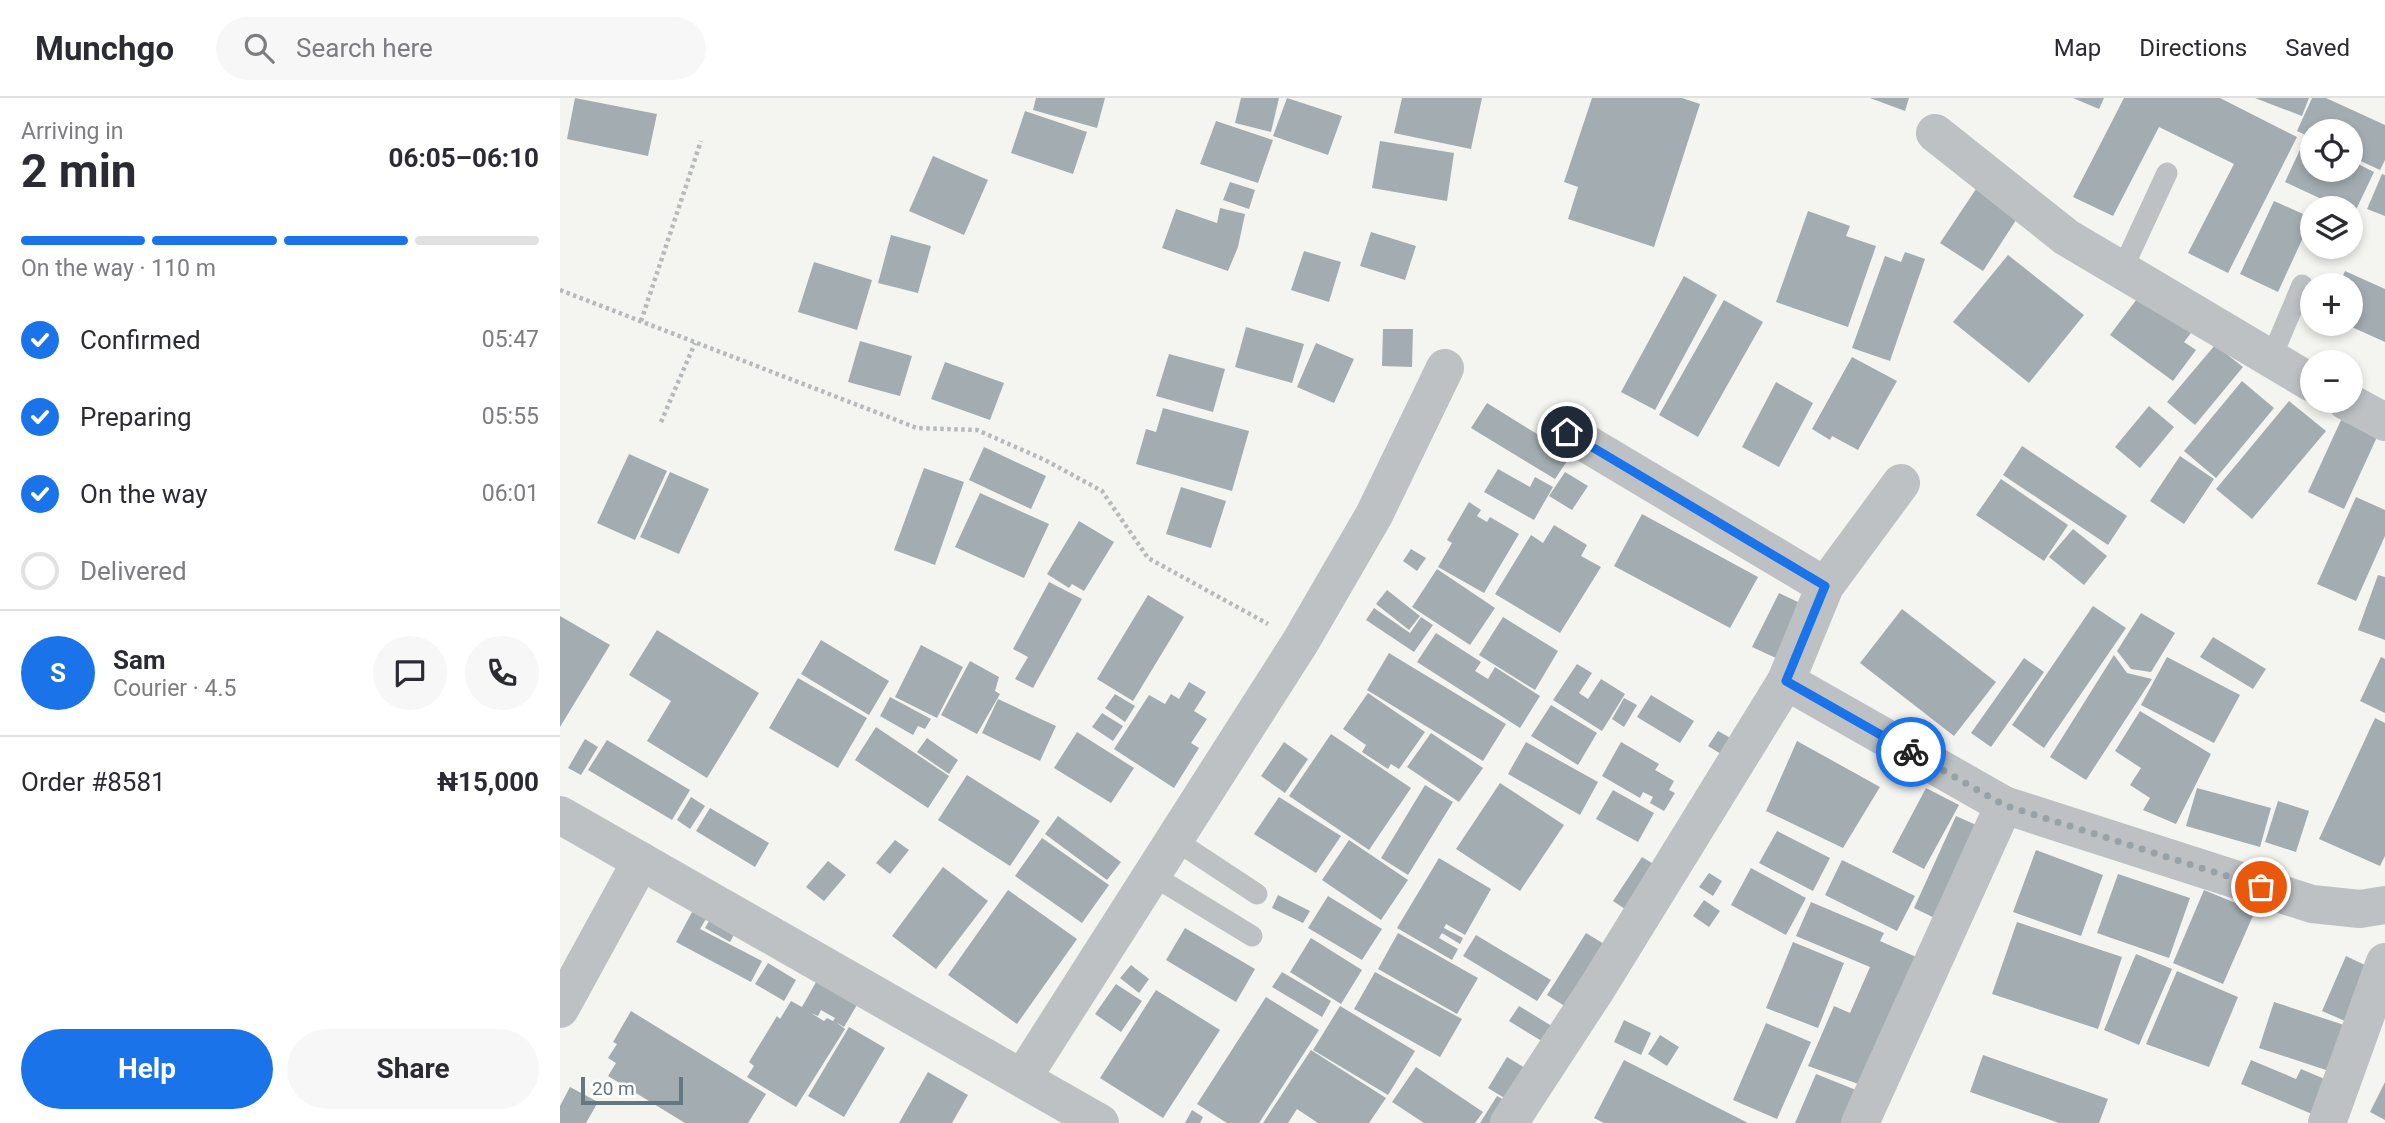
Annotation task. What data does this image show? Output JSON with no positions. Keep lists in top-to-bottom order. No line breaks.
{"scale_bar":"20 m","page":{"header":"Munchgo","search":"Search here","nav":["Map","Directions","Saved"],"heading":["2 min","Arriving in","06:05–06:10"],"panel":["Sam","Courier · 4.5","Order #8581","₦15,000"],"map_buttons":["+","−"],"bar":"On the way · 110 m","list":[["Confirmed","05:47"],["Preparing","05:55"],["On the way","06:01"],"Delivered"],"round":"S","buttons":["Help","Share"],"scale":"20 m"}}
